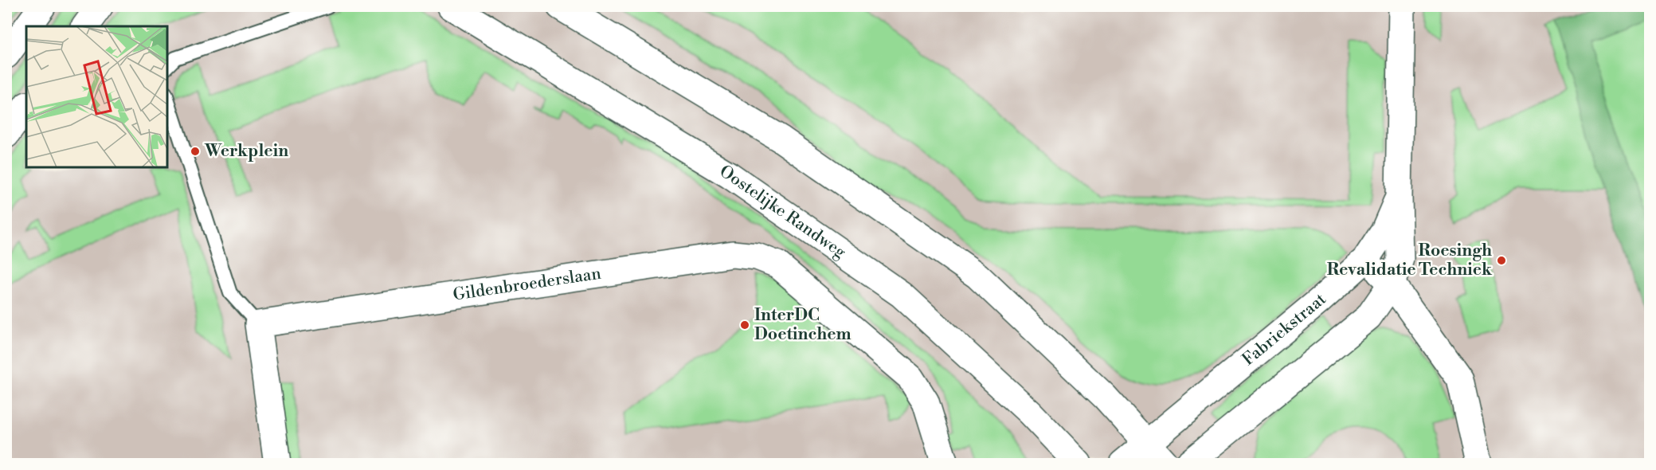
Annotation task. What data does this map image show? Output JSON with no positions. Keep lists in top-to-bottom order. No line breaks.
{"streets":{"street":["Oostelijke Randweg","Gildenbroederslaan","Fabriekstraat"]},"places":["Werkplein","Roesingh Revalidatie Techniek","InterDC Doetinchem"]}
